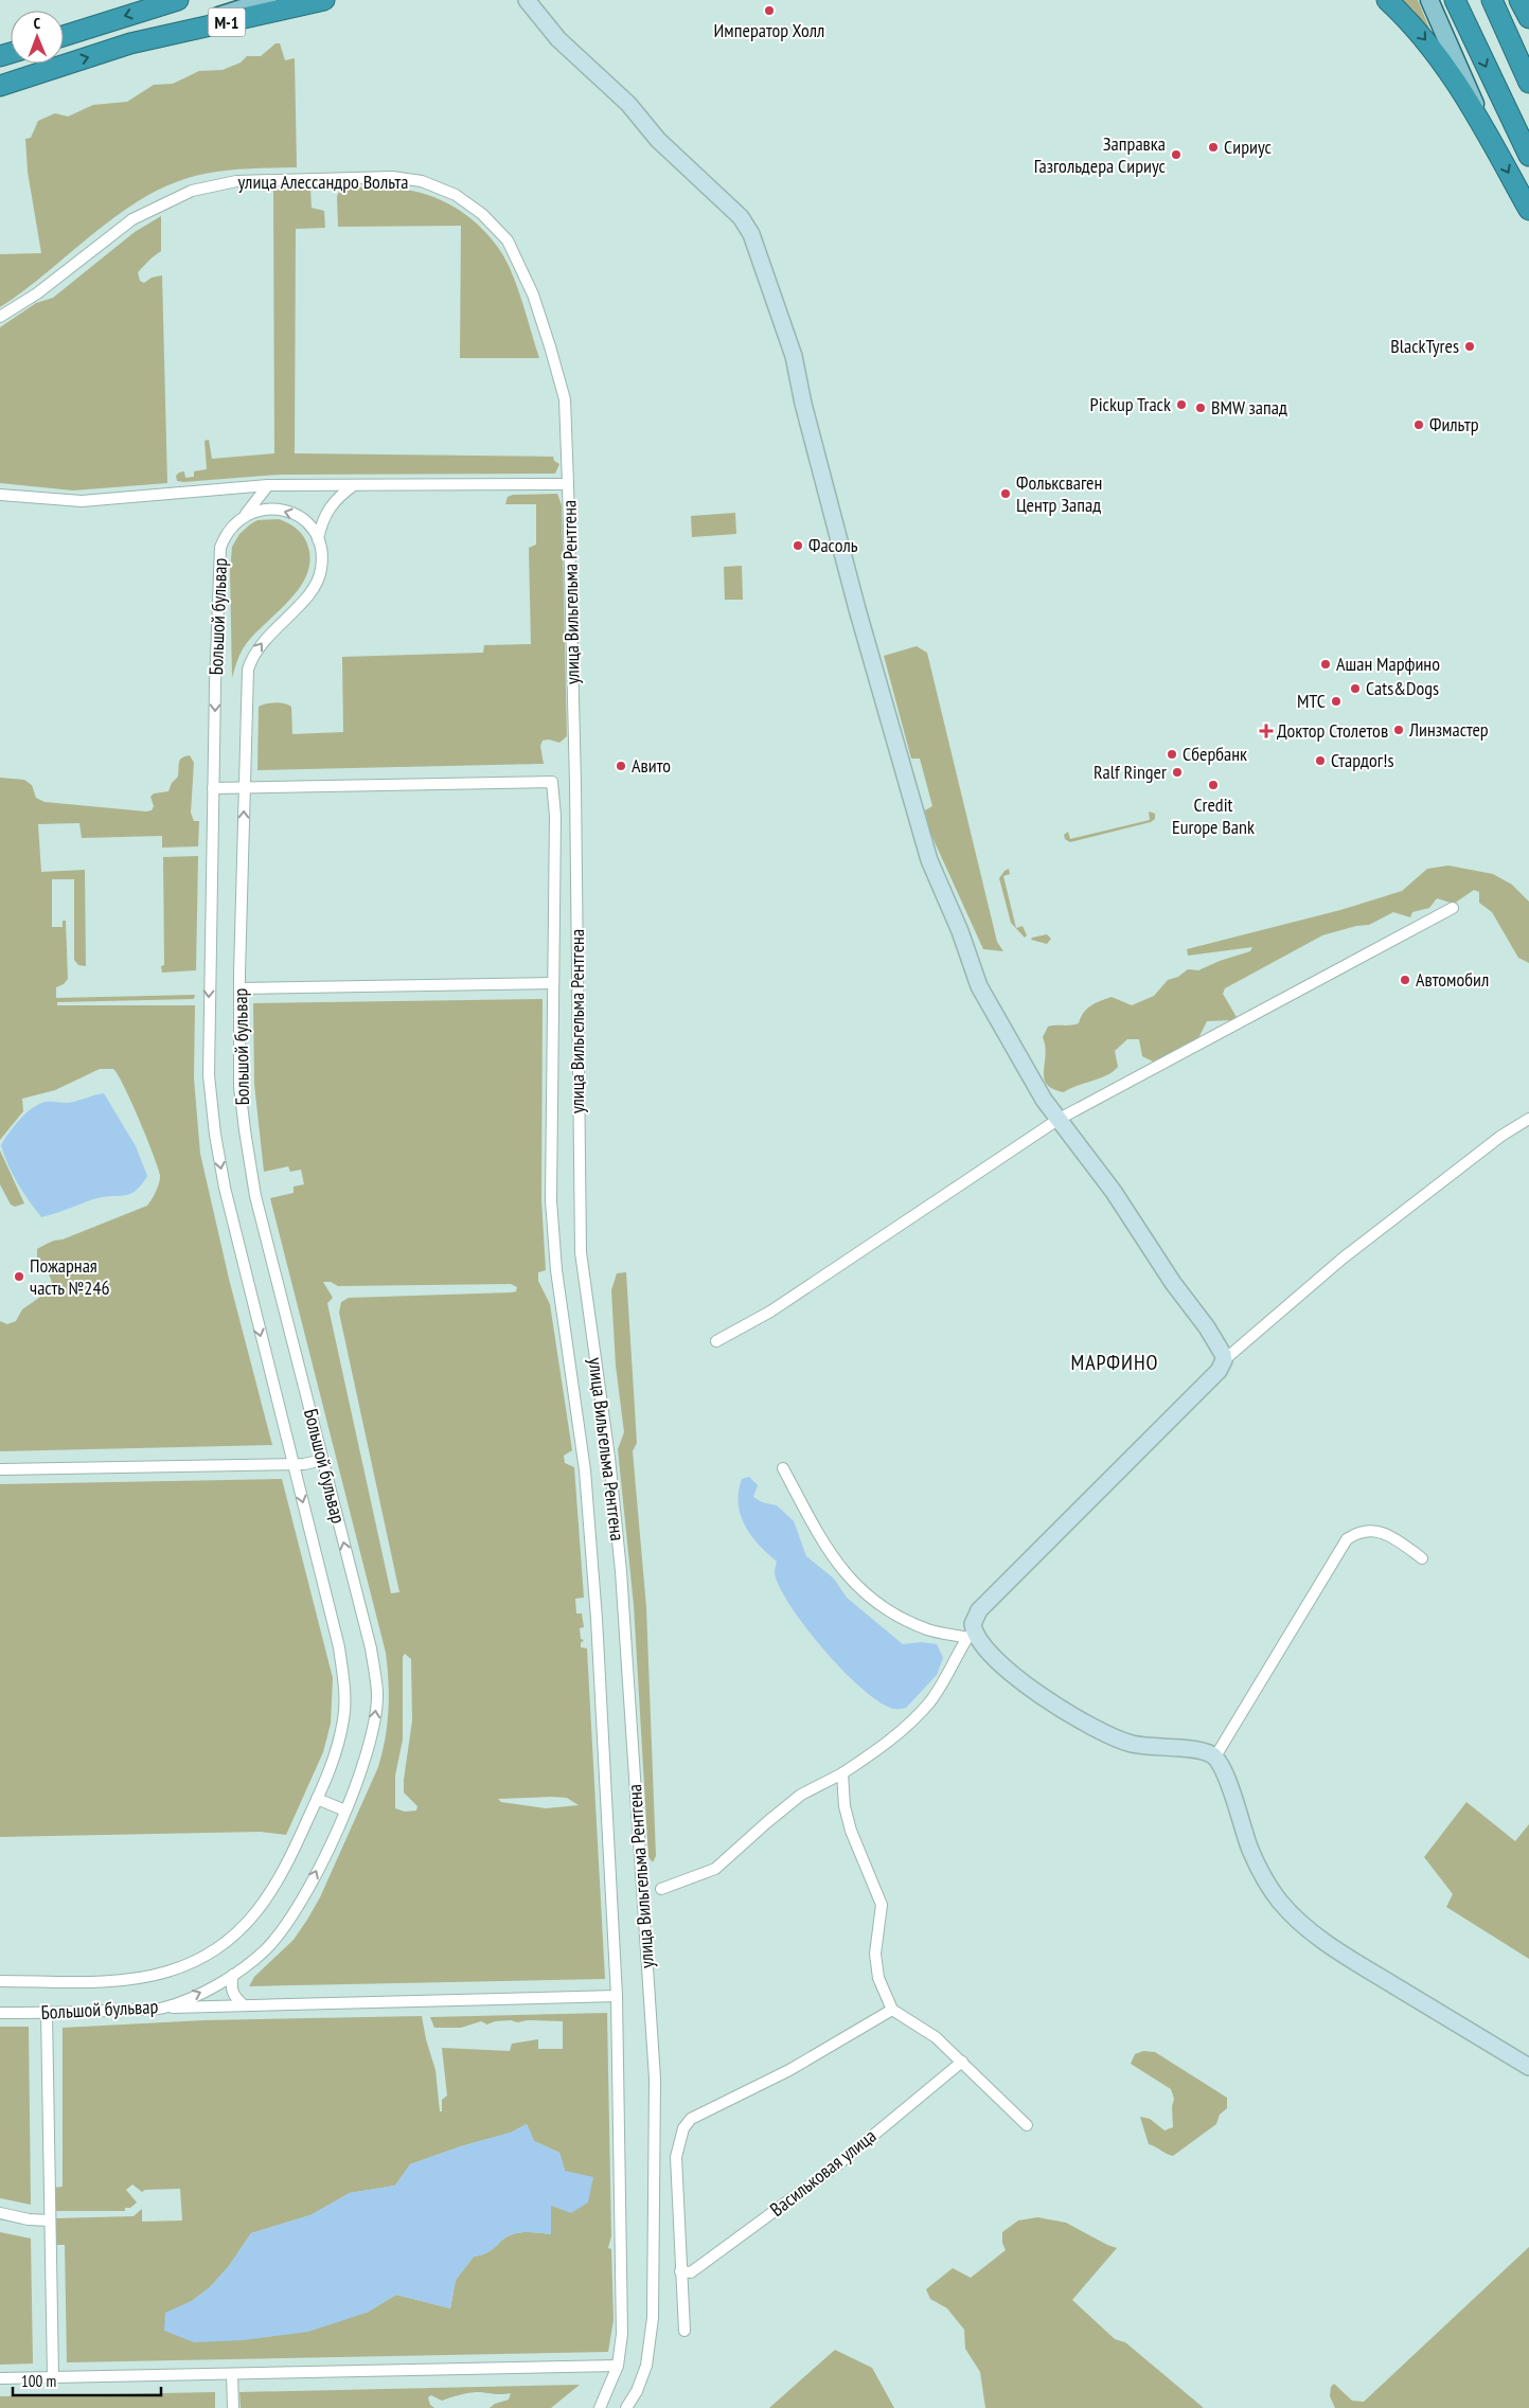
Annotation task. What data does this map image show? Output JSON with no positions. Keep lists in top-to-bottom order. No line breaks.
{"streets":{"highway":["М-1"],"street":["улица Алессандро Вольта","улица Вильгельма Рентгена","Большой бульвар","Васильковая улица"]},"crossings":[["улица Алессандро Вольта","улица Вильгельма Рентгена"],["улица Вильгельма Рентгена","Большой бульвар"]],"districts":["МАРФИНО"],"places":{"other":["Император Холл","Сириус","Заправка Газгольдера Сириус","BlackTyres","Pickup Track","BMW запад","Фильтр","Фольксваген Центр Запад","Фасоль","Ашан Марфино","Cats&Dogs","МТС","Линзмастер","Сбербанк","Стардог!s","Авито","Ralf Ringer","Credit Europe Bank","Автомобил","Пожарная часть №246"],"health":["Доктор Столетов"]},"scale_bar":"100 m","north":"top"}
